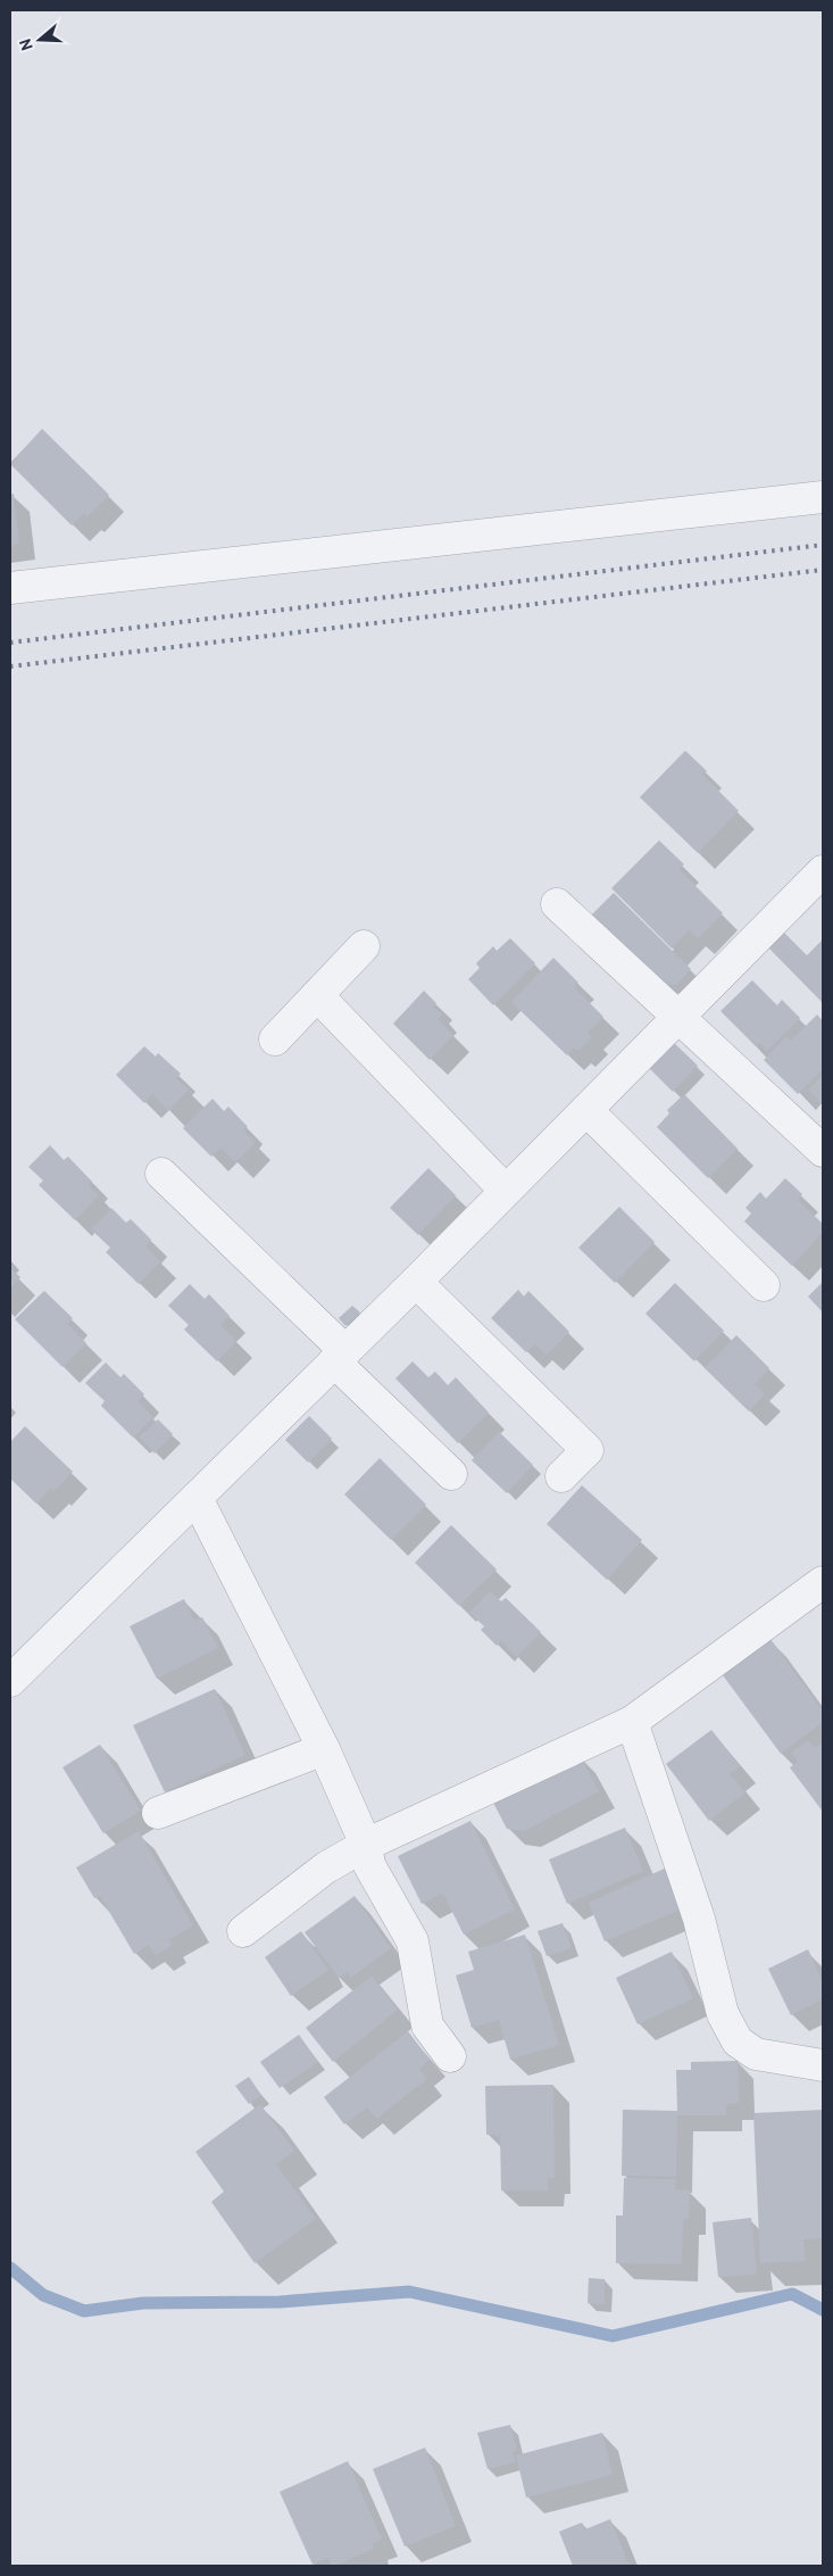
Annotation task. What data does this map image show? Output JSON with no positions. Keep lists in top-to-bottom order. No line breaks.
{"north":"left"}
